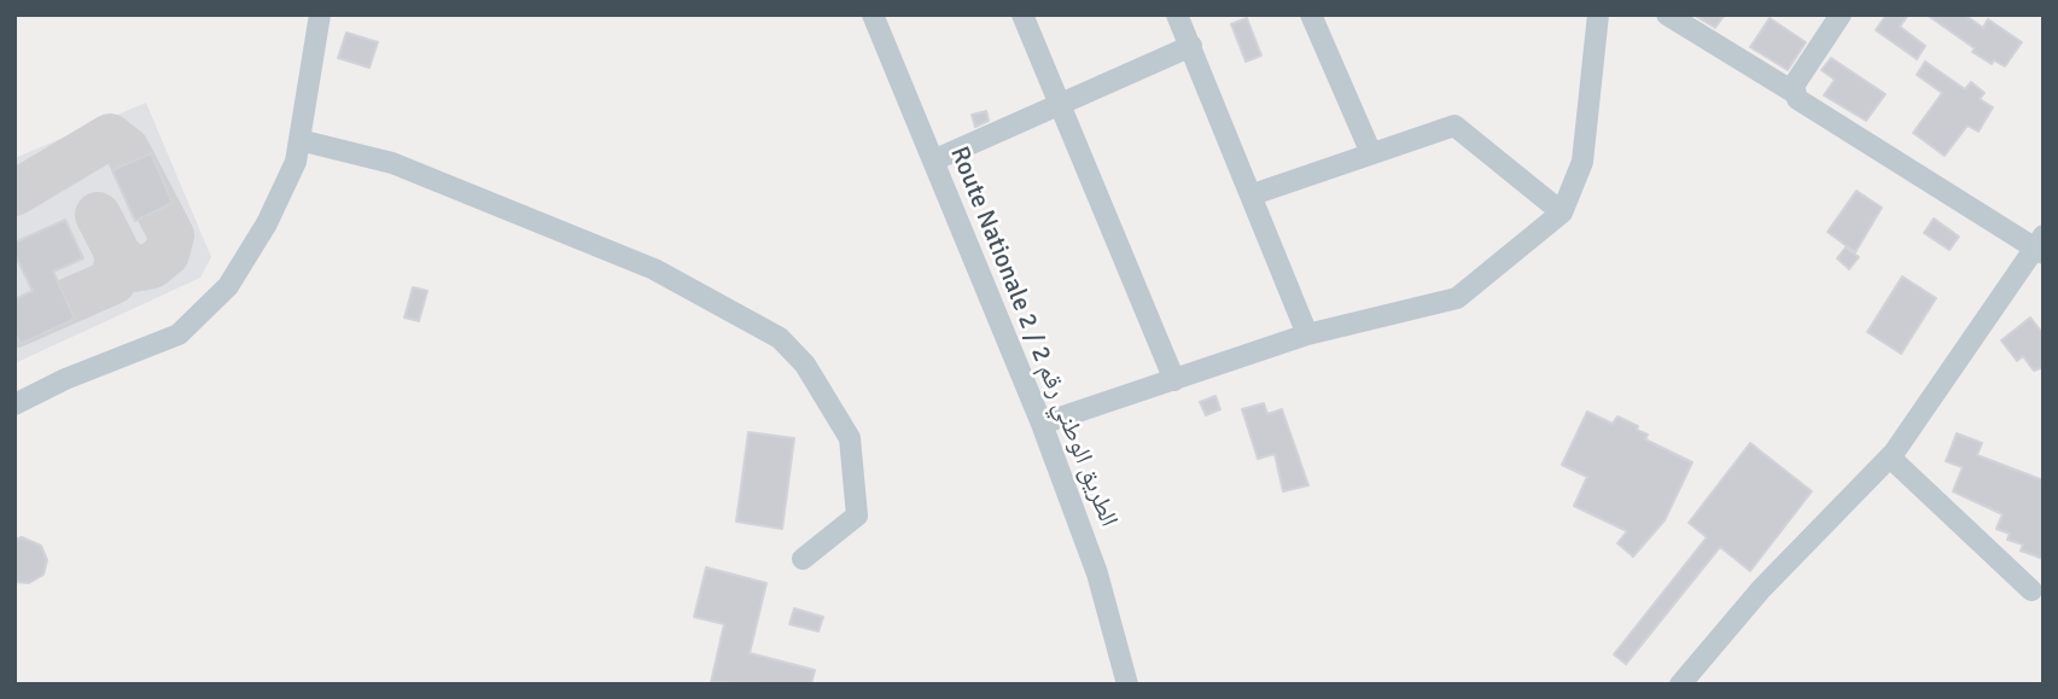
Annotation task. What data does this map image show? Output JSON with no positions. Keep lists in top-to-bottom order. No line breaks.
{"streets":{"street":["Route Nationale 2 / الطريق الوطني رقم 2"]}}
